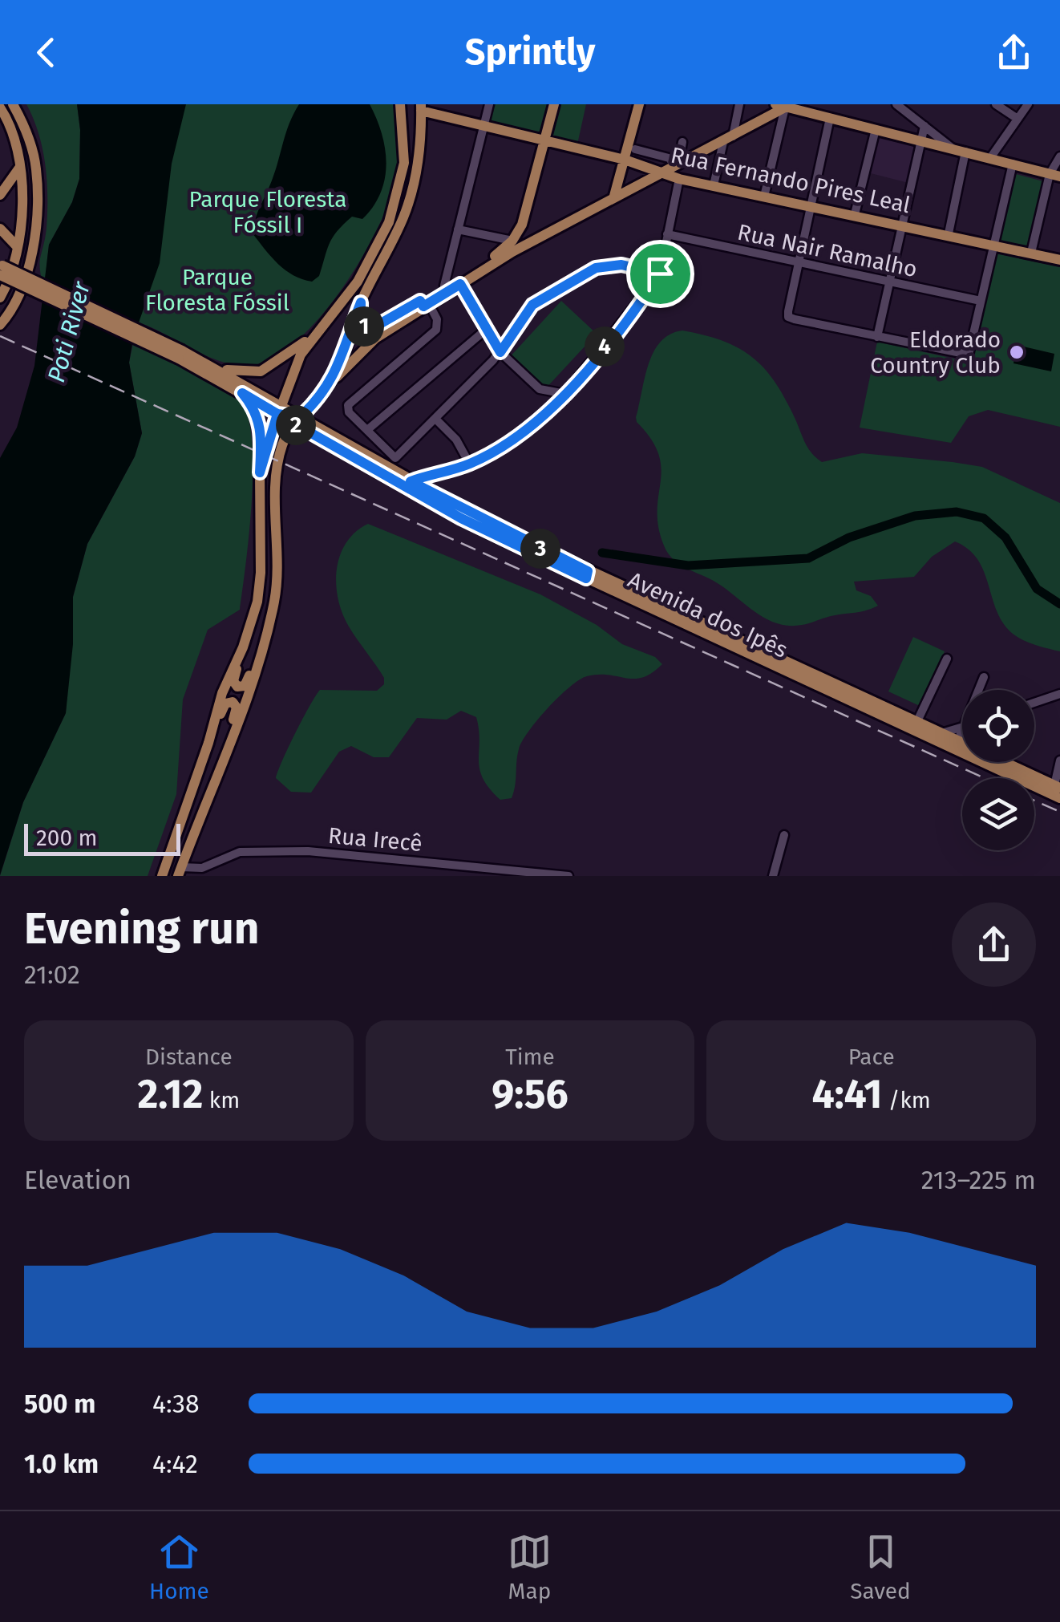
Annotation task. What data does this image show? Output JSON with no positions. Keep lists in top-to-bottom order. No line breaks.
{"streets":{"main road":["Rua Fernando Pires Leal","Avenida dos Ipês"],"street":["Rua Nair Ramalho","Rua Irecê"]},"water":["Poti River"],"parks":["Parque Floresta Fóssil I","Parque Floresta Fóssil"],"places":["Eldorado Country Club"],"scale_bar":"200 m","page":{"header":"Sprintly","pins":["1","4","2","3"],"scale":"200 m","heading":["Evening run","21:02"],"stats":[["Distance","2.12 km"],["Time","9:56"],["Pace","4:41 /km"]],"chart":["Elevation","213–225 m"],"list":[{"name":"500 m","note":"4:38"},{"name":"1.0 km","note":"4:42"}],"tabs":["Home","Map","Saved"]}}
